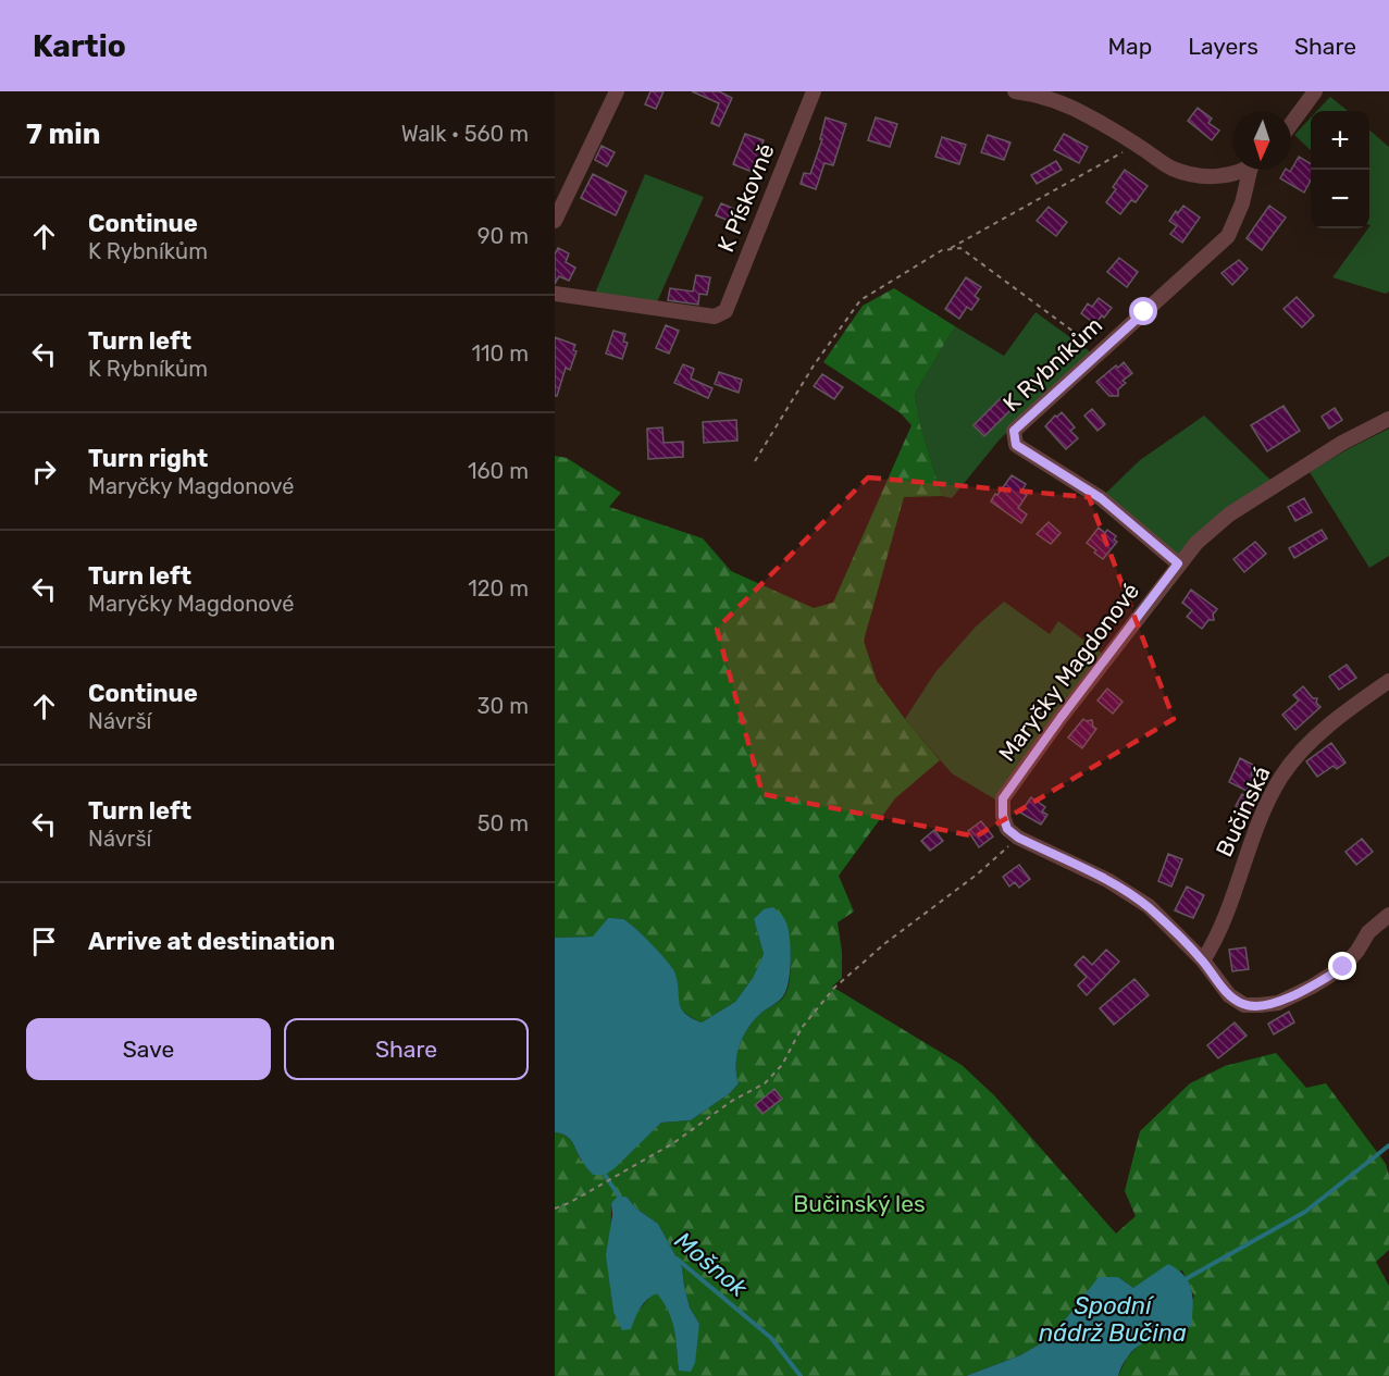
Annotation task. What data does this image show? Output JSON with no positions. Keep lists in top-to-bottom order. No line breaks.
{"streets":{"street":["K Pískovně","K Rybníkům","Maryčky Magdonové","Bučinská"]},"crossings":[["K Rybníkům","Maryčky Magdonové"]],"water":["Mošnok","Spodní nádrž Bučina"],"parks":["Bučinský les"],"north":"bottom","page":{"header":"Kartio","nav":["Map","Layers","Share"],"heading":["7 min","Walk · 560 m"],"map_buttons":["+","−"],"list":[["Continue","K Rybníkům","90 m"],["Turn left","K Rybníkům","110 m"],["Turn right","Maryčky Magdonové","160 m"],["Turn left","Maryčky Magdonové","120 m"],["Continue","Návrší","30 m"],["Turn left","Návrší","50 m"],"Arrive at destination"],"buttons":["Save","Share"]}}
